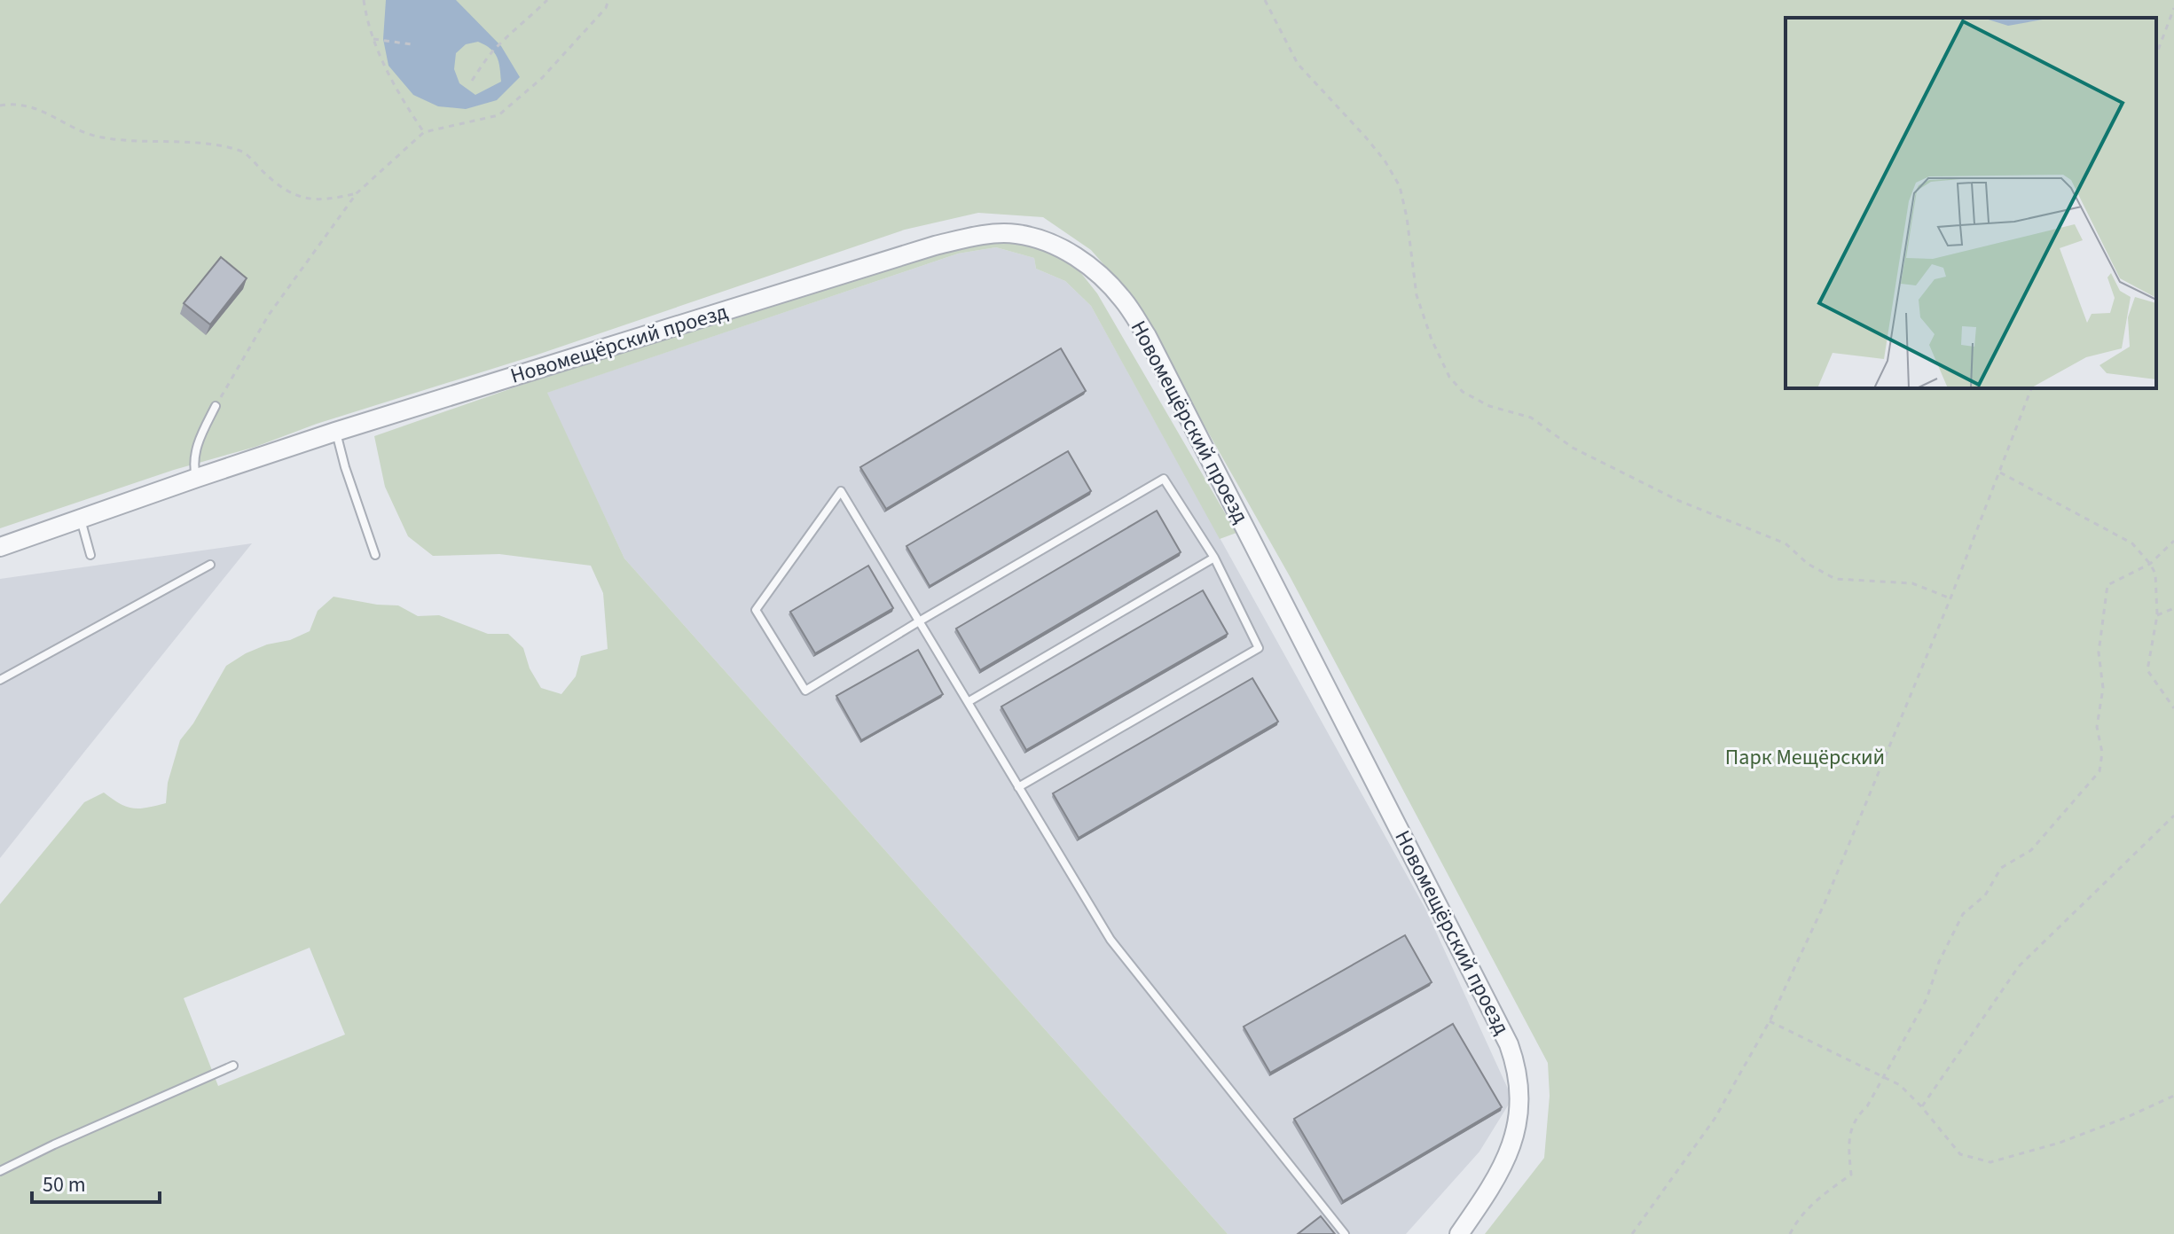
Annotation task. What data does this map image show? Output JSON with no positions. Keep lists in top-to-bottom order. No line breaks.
{"streets":{"street":["Новомещёрский проезд"]},"parks":["Парк Мещёрский"],"scale_bar":"50 m"}
